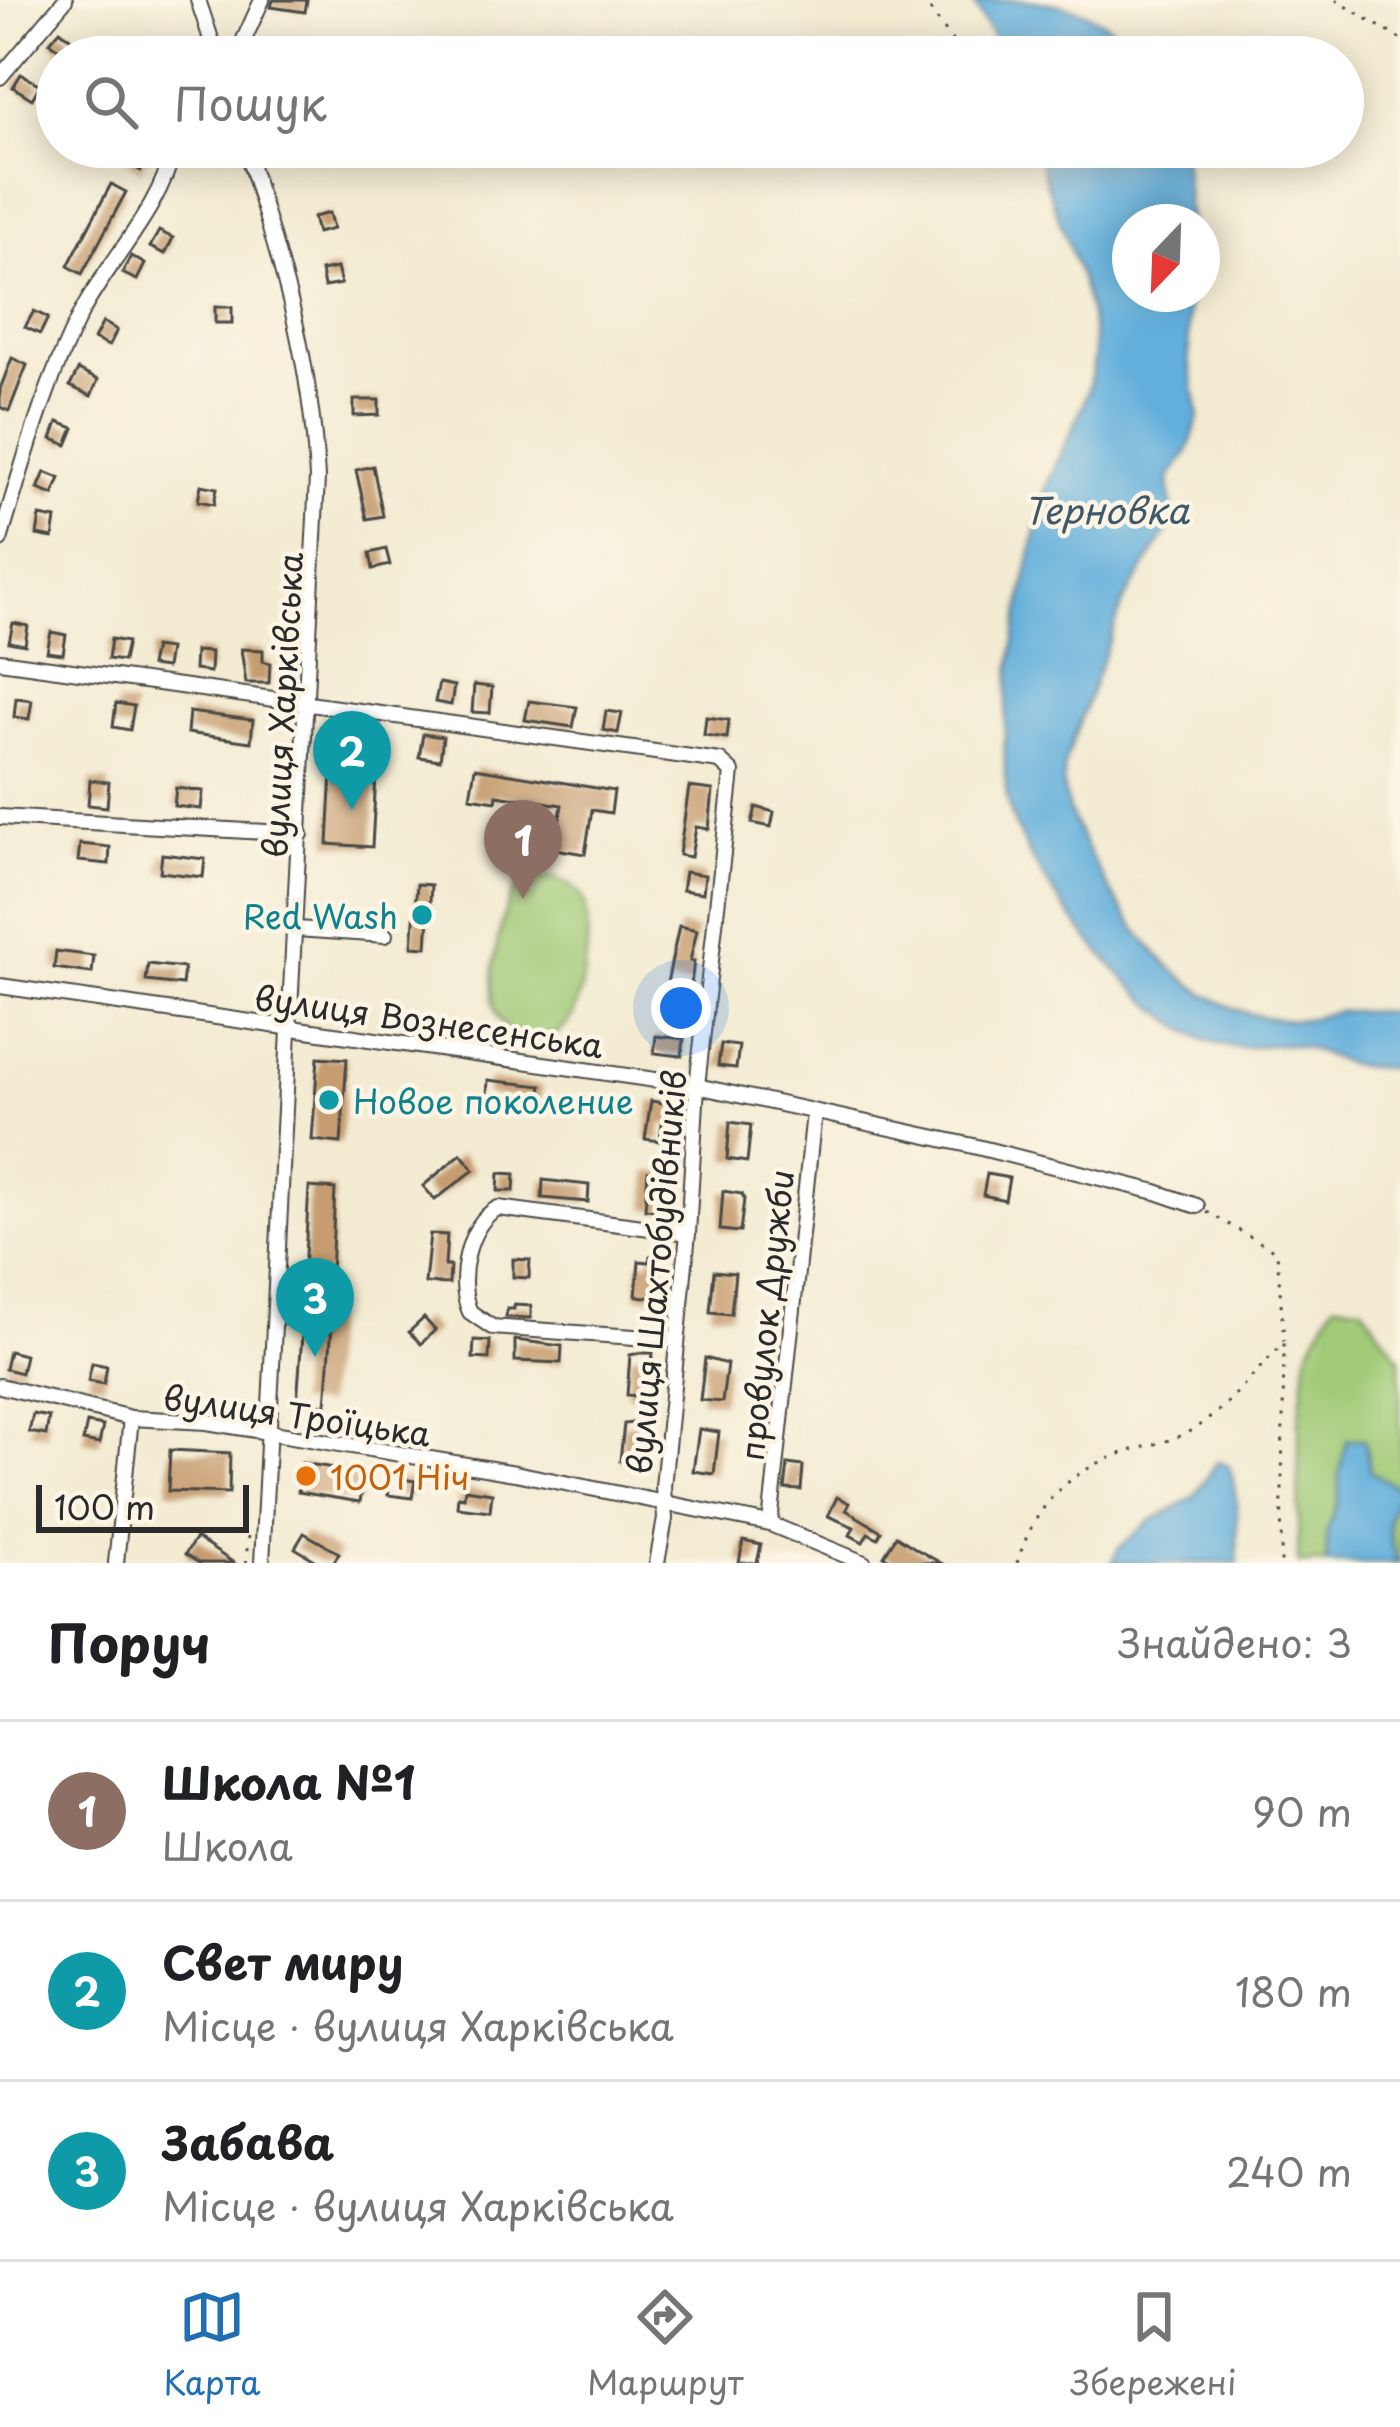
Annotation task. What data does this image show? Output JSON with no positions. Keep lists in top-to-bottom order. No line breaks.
{"streets":{"street":["вулиця Харківська","вулиця Вознесенська","вулиця Шахтобудівників","провулок Дружби","вулиця Троїцька"]},"crossings":[["вулиця Харківська","вулиця Вознесенська"],["вулиця Харківська","вулиця Шахтобудівників"],["вулиця Харківська","вулиця Троїцька"],["вулиця Вознесенська","вулиця Шахтобудівників"],["вулиця Вознесенська","провулок Дружби"],["вулиця Шахтобудівників","вулиця Троїцька"],["провулок Дружби","вулиця Троїцька"]],"water":["Терновка"],"places":["Red Wash","Новое поколение","1001 Ніч"],"scale_bar":"100 m","north":"bottom left","page":{"search":"Пошук","pins":["2","1","3"],"scale":"100 m","heading":["Поруч","Знайдено: 3"],"list":[{"mark":"1","name":"Школа №1","note":"Школа","value":"90 m"},{"mark":"2","name":"Свет миру","note":"Місце · вулиця Харківська","value":"180 m"},{"mark":"3","name":"Забава","note":"Місце · вулиця Харківська","value":"240 m"}],"nav":["Карта","Маршрут","Збережені"]}}
